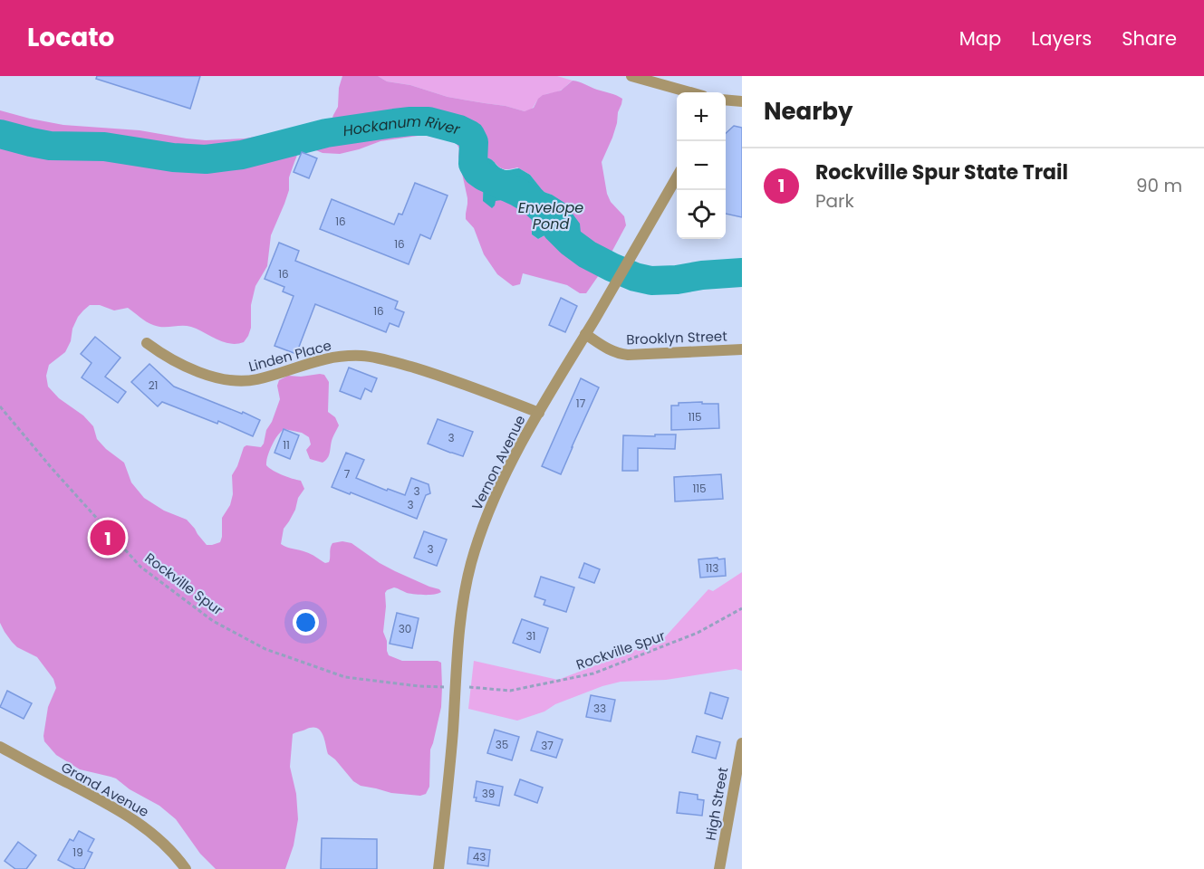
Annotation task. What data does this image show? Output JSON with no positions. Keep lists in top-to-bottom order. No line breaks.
{"streets":{"street":["Brooklyn Street","Linden Place","Vernon Avenue","Grand Avenue","High Street"],"path":["Rockville Spur"]},"crossings":[["Brooklyn Street","Vernon Avenue"],["Linden Place","Vernon Avenue"]],"water":["Hockanum River","Envelope Pond"],"house_numbers":["16","16","16","16","21","17","115","3","11","7","115","3","3","3","113","30","31","33","35","37","39","19","43"],"page":{"header":"Locato","nav":["Map","Layers","Share"],"heading":"Nearby","map_buttons":["+","−"],"list":[{"mark":"1","name":"Rockville Spur State Trail","note":"Park","value":"90 m"}],"pins":"1"}}
